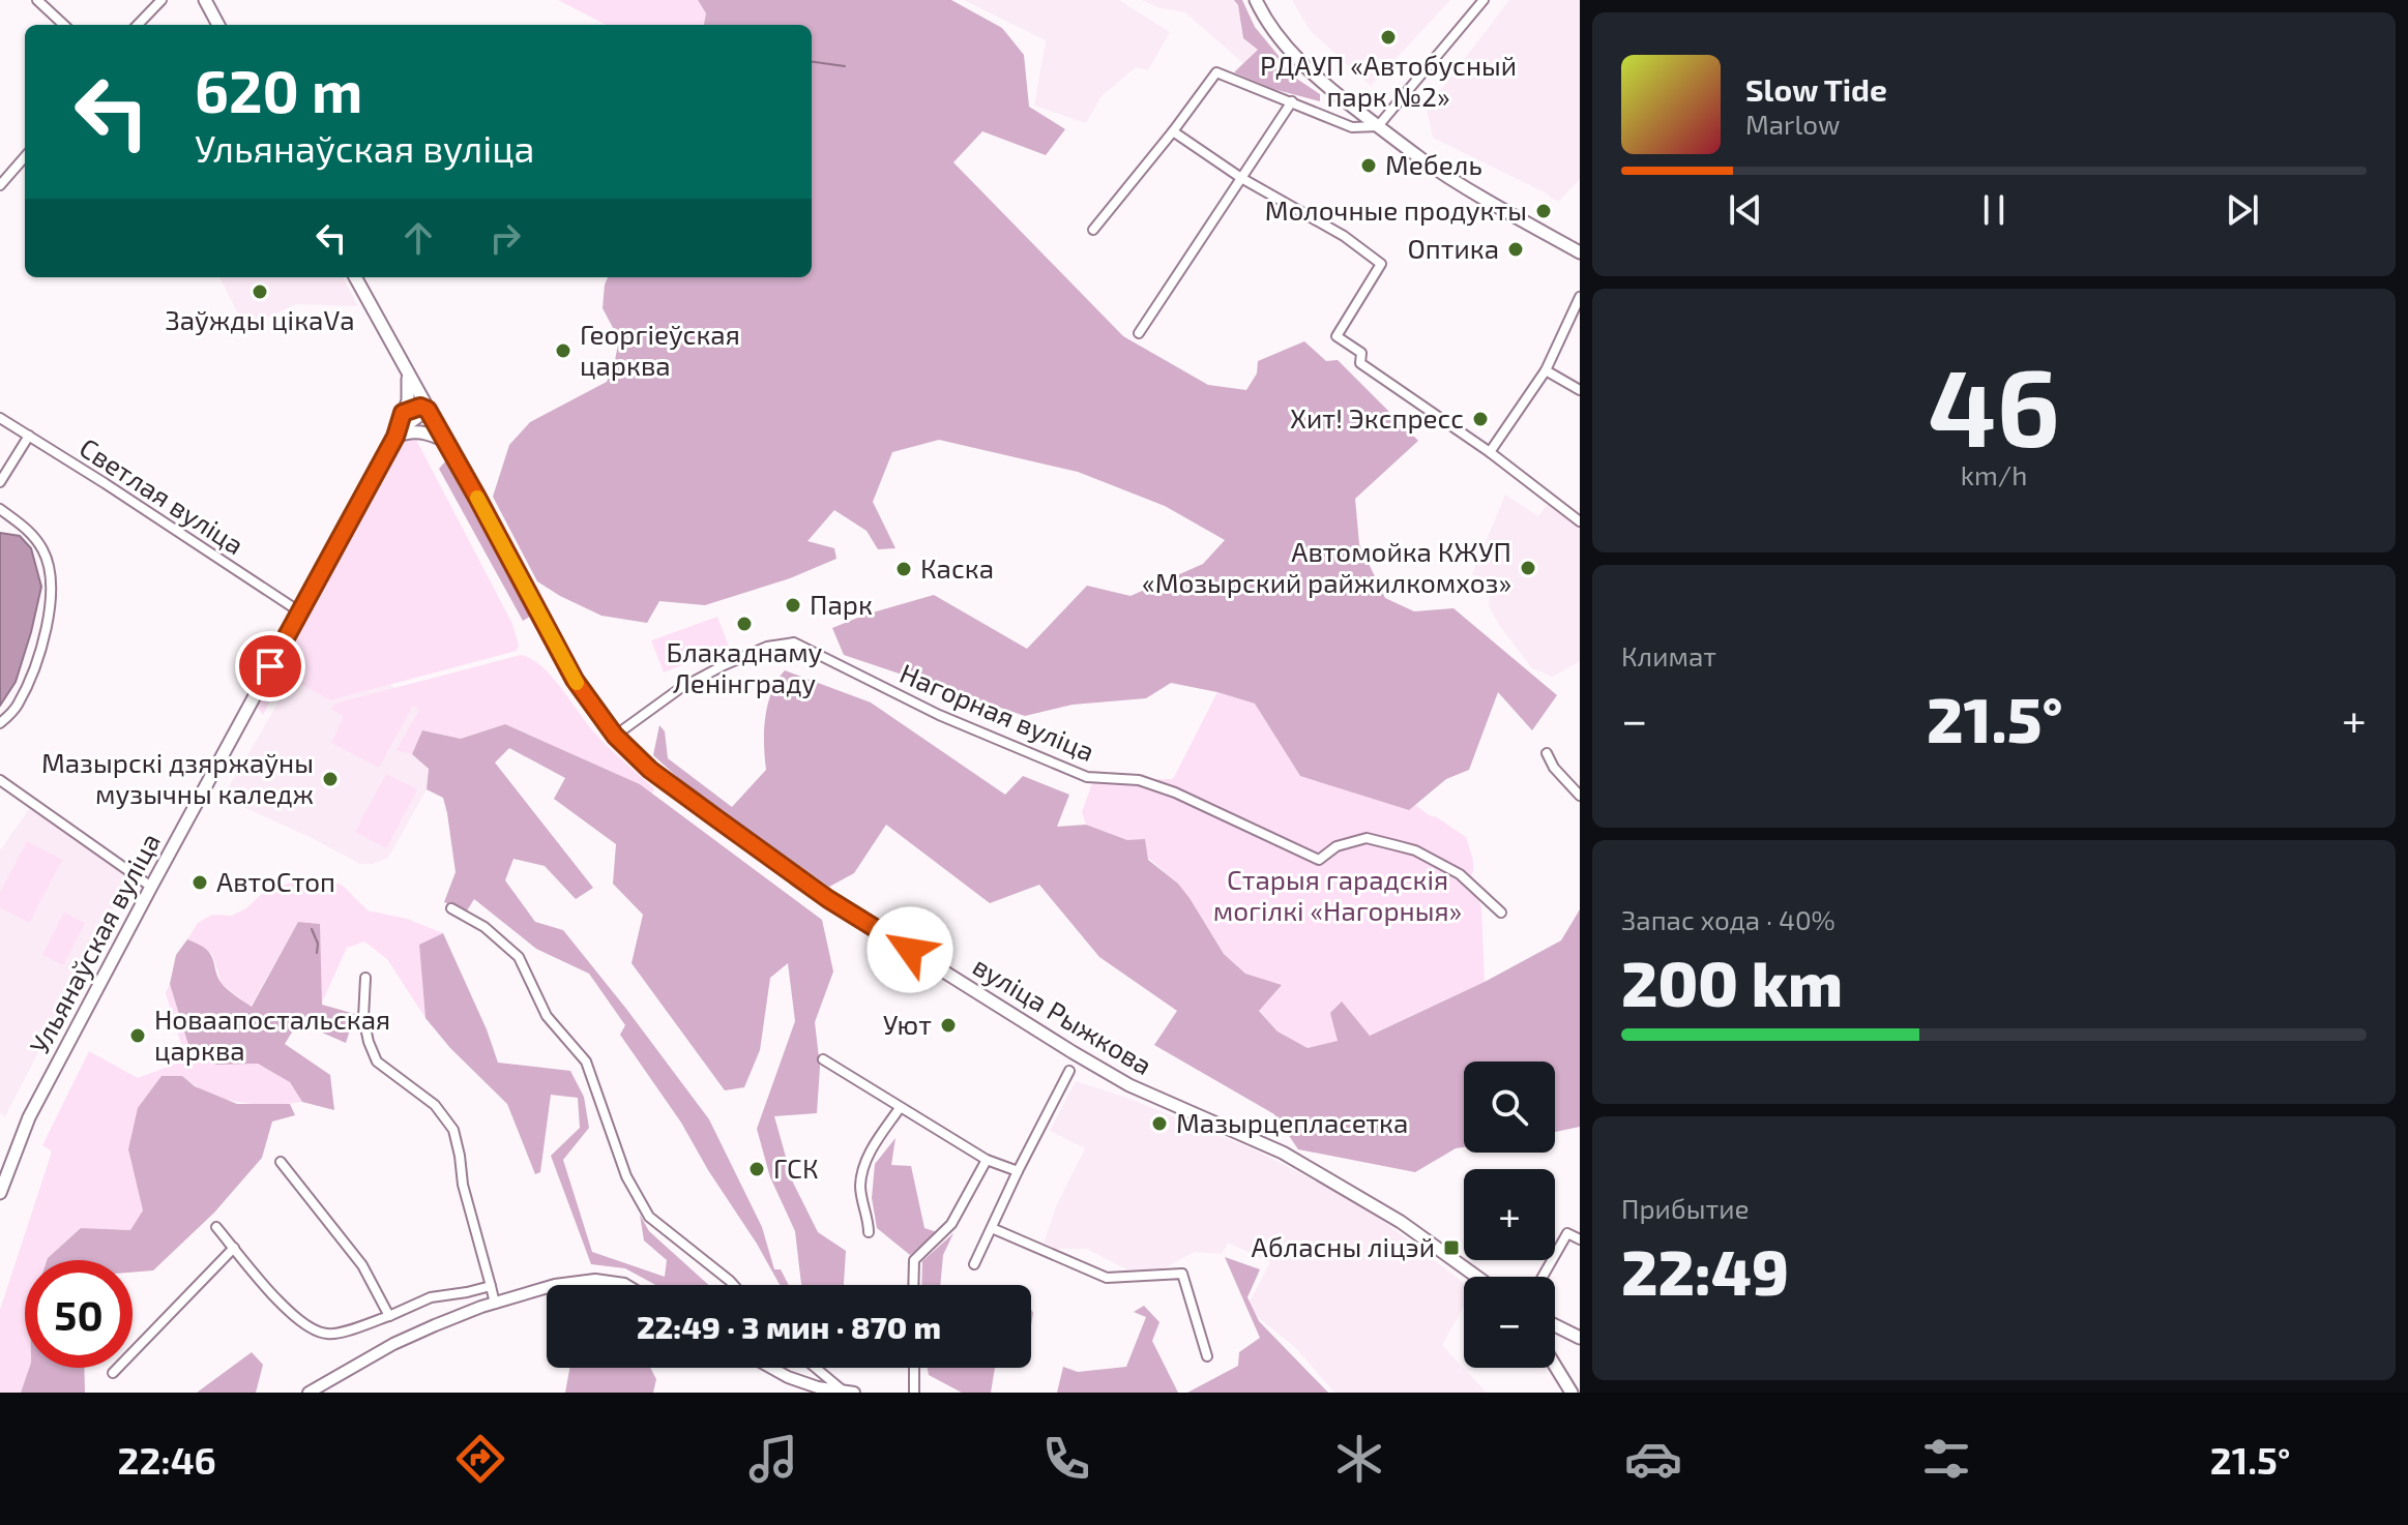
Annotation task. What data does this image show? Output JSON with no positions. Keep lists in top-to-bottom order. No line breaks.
{"streets":{"main road":["Ульянаўская вуліца","вуліца Рыжкова"],"street":["Светлая вуліца","Нагорная вуліца"]},"crossings":[["Светлая вуліца","Ульянаўская вуліца"],["Нагорная вуліца","вуліца Рыжкова"],["Ульянаўская вуліца","вуліца Рыжкова"]],"parks":["Старыя гарадскія могілкі «Нагорныя»"],"places":{"other":["РДАУП «Автобусный парк №2»","Мебель","Молочные продукты","Оптика","Заўжды цікаVа","Георгіеўская царква","Хит! Экспресс","Автомойка КЖУП «Мозырский райжилкомхоз»","Каска","Парк","Блакаднаму Ленінграду","Мазырскі дзяржаўны музычны каледж","АвтоСтоп","Уют","Новаапостальская царква","Мазырцепласетка","ГСК"],"transit":["Абласны ліцэй"]},"page":{"turn":["620 m","Ульянаўская вуліца"],"song":["Slow Tide","Marlow"],"tile":[["46","km/h"],"Климат",["Запас хода · 40%","200 km"],["Прибытие","22:49"]],"heat":["−","21.5°","+"],"map_buttons":["+","−"],"limit":"50","trip":"22:49 · 3 мин · 870 m","tabs":["22:46","21.5°"]}}
